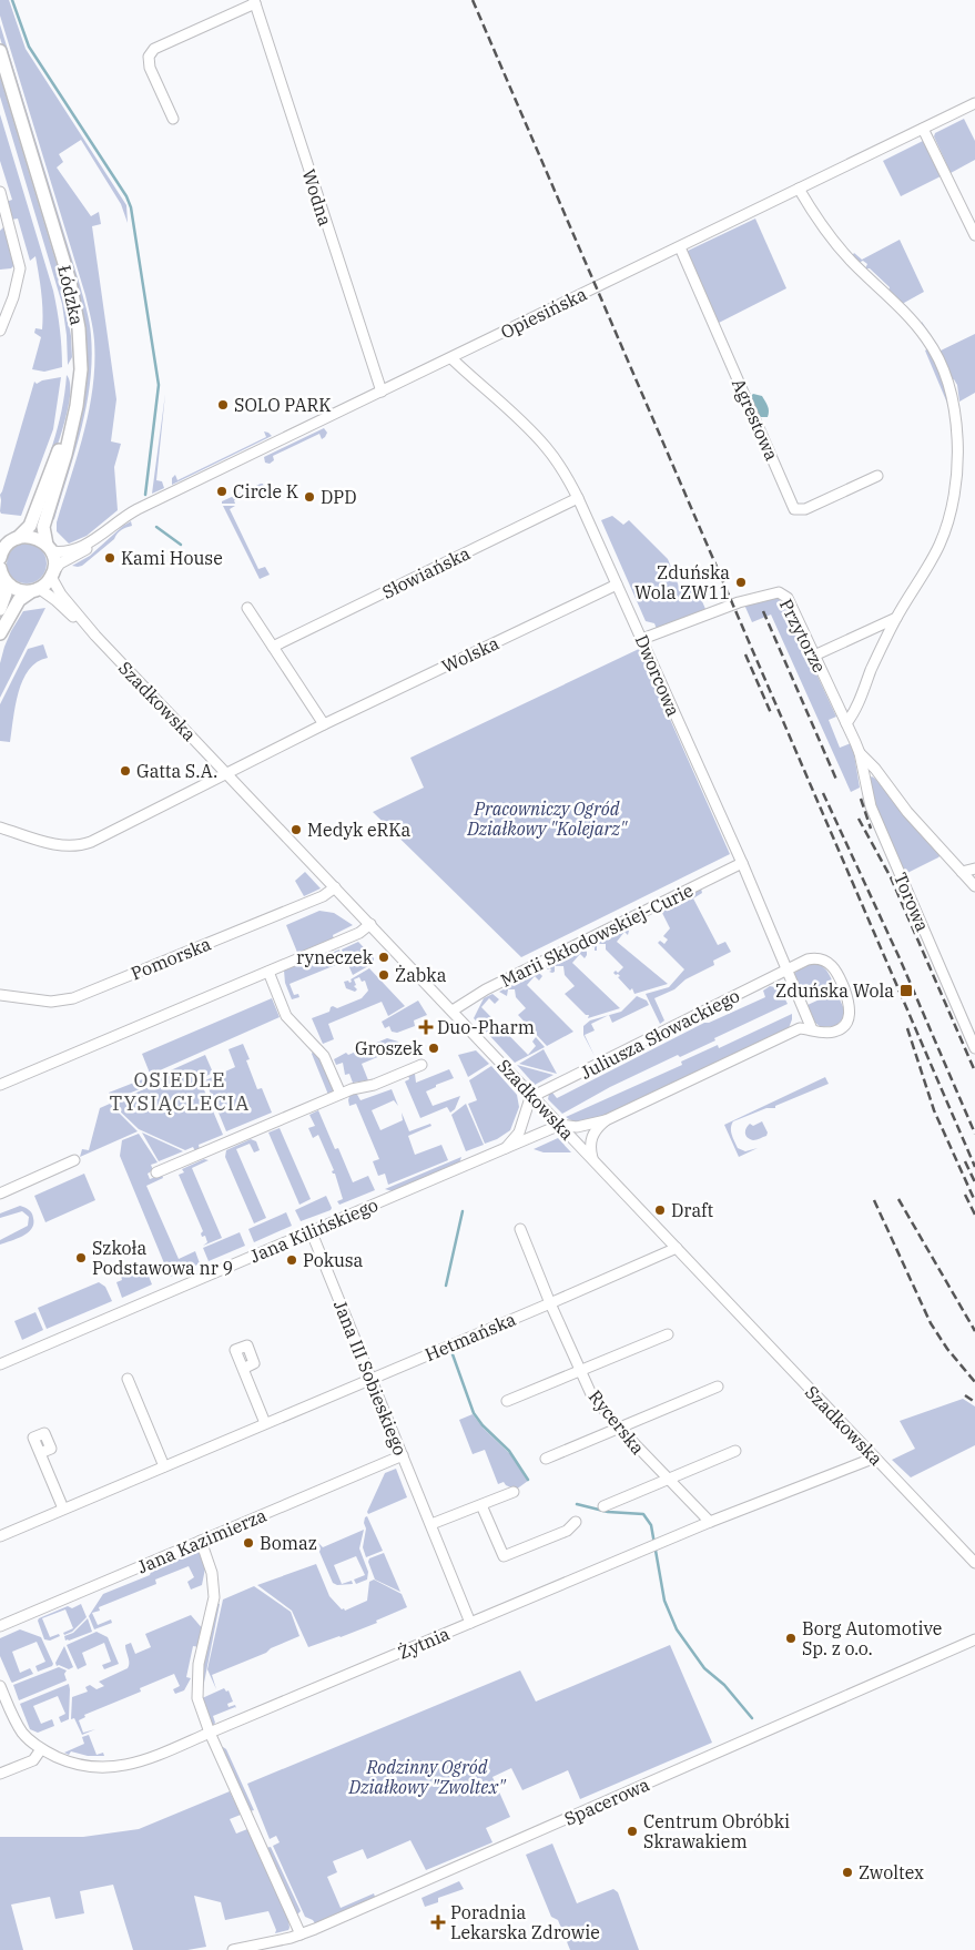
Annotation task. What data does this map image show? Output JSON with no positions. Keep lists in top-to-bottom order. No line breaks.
{"streets":{"main road":["Łódzka"],"street":["Wodna","Opiesińska","Agrestowa","Słowiańska","Przytorze","Wolska","Dworcowa","Szadkowska","Torowa","Marii Skłodowskiej-Curie","Pomorska","Juliusza Słowackiego","Jana Kilińskiego","Hetmańska","Jana III Sobieskiego","Rycerska","Jana Kazimierza","Żytnia","Spacerowa"]},"crossings":[["Wodna","Opiesińska"],["Łódzka","Opiesińska"],["Łódzka","Szadkowska"],["Opiesińska","Agrestowa"],["Opiesińska","Dworcowa"],["Opiesińska","Szadkowska"],["Słowiańska","Dworcowa"],["Przytorze","Dworcowa"],["Przytorze","Torowa"],["Wolska","Dworcowa"],["Wolska","Szadkowska"],["Dworcowa","Marii Skłodowskiej-Curie"],["Dworcowa","Juliusza Słowackiego"],["Szadkowska","Marii Skłodowskiej-Curie"],["Szadkowska","Pomorska"],["Szadkowska","Juliusza Słowackiego"],["Szadkowska","Jana Kilińskiego"],["Szadkowska","Hetmańska"],["Szadkowska","Żytnia"],["Juliusza Słowackiego","Jana Kilińskiego"],["Jana Kilińskiego","Jana III Sobieskiego"],["Hetmańska","Jana III Sobieskiego"],["Hetmańska","Rycerska"],["Jana III Sobieskiego","Jana Kazimierza"],["Jana III Sobieskiego","Żytnia"],["Rycerska","Żytnia"]],"districts":["OSIEDLE TYSIĄCLECIA"],"parks":["Pracowniczy Ogród Działkowy \"Kolejarz\"","Rodzinny Ogród Działkowy \"Zwoltex\""],"places":{"other":["SOLO PARK","Circle K","DPD","Kami House","Zduńska Wola ZW11","Gatta S.A.","Medyk eRKa","ryneczek","Żabka","Groszek","Draft","Szkoła Podstawowa nr 9","Pokusa","Bomaz","Borg Automotive Sp. z o.o.","Centrum Obróbki Skrawakiem","Zwoltex"],"transit":["Zduńska Wola"],"health":["Duo-Pharm","Poradnia Lekarska Zdrowie"]}}
